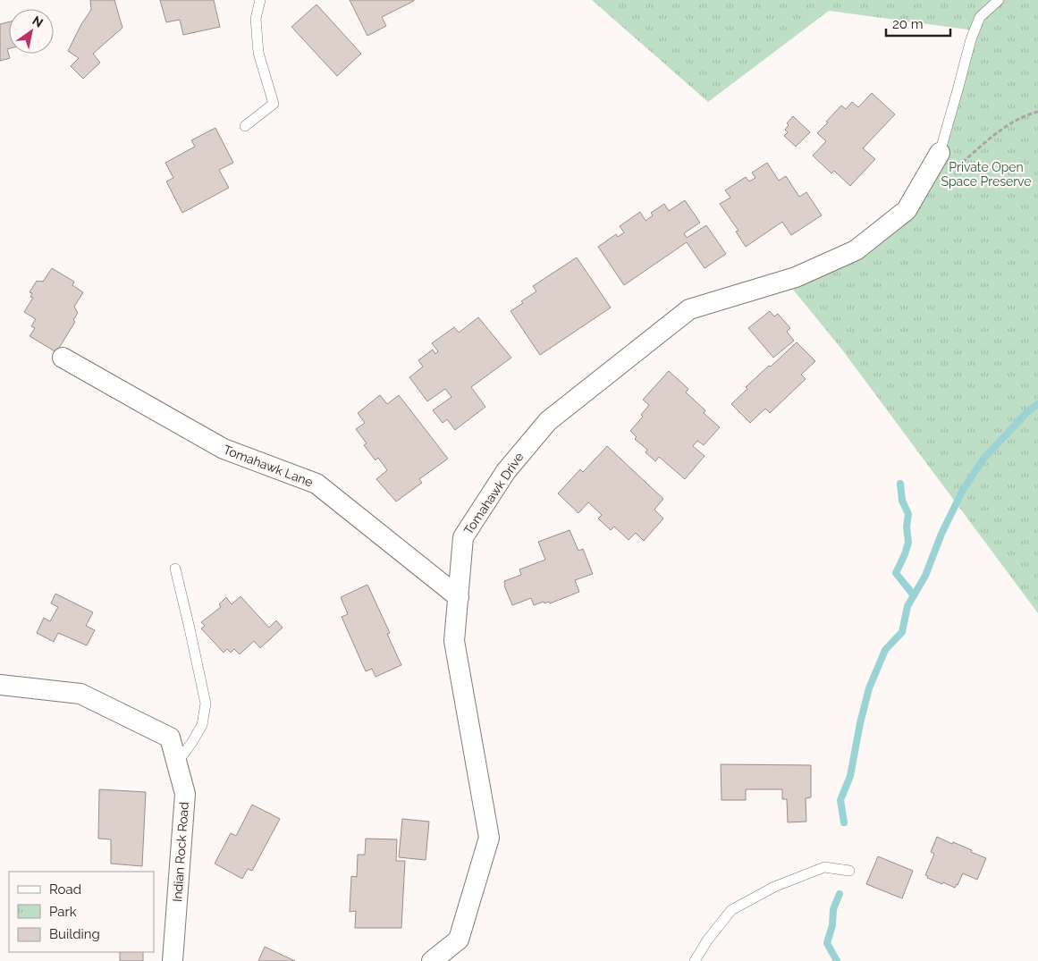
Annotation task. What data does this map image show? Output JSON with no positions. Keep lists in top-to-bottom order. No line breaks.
{"streets":{"street":["Tomahawk Lane","Tomahawk Drive","Indian Rock Road"]},"crossings":[["Tomahawk Lane","Tomahawk Drive"]],"parks":["Private Open Space Preserve"],"legend":["Road","Park","Building"],"scale_bar":"20 m","north":"top right"}
